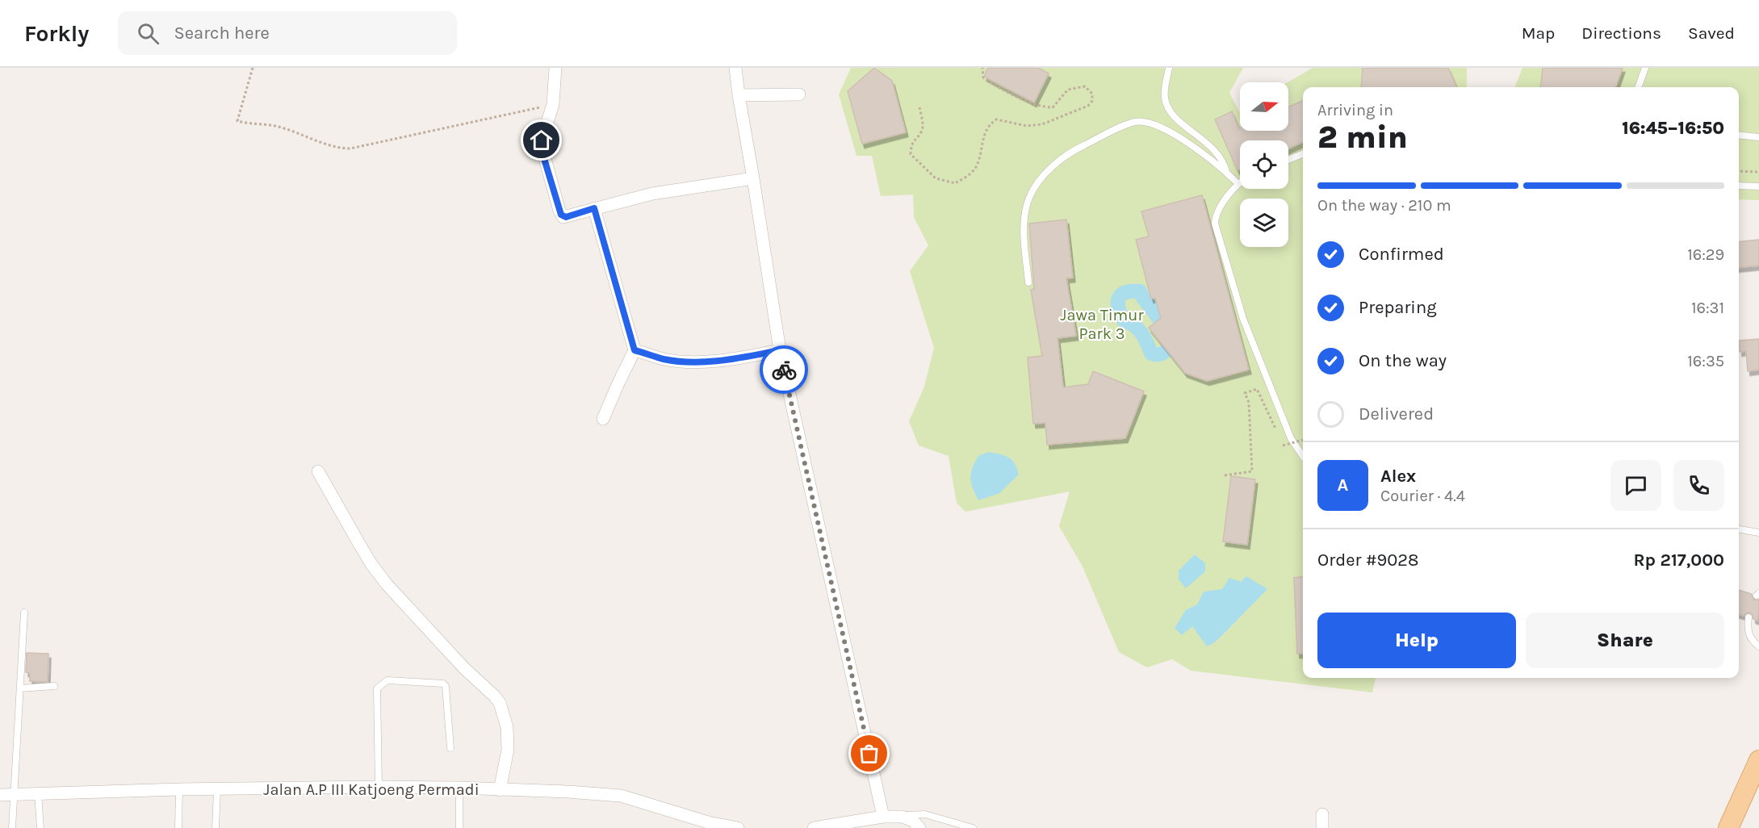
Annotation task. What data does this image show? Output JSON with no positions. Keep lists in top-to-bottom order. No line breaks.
{"streets":{"street":["Jalan A.P III Katjoeng Permadi"]},"parks":["Jawa Timur Park 3"],"north":"right","page":{"header":"Forkly","search":"Search here","nav":["Map","Directions","Saved"],"heading":["2 min","Arriving in","16:45–16:50"],"panel":["Alex","Courier · 4.4","Order #9028","Rp 217,000"],"bar":"On the way · 210 m","list":[["Confirmed","16:29"],["Preparing","16:31"],["On the way","16:35"],"Delivered"],"round":"A","buttons":["Help","Share"]}}
